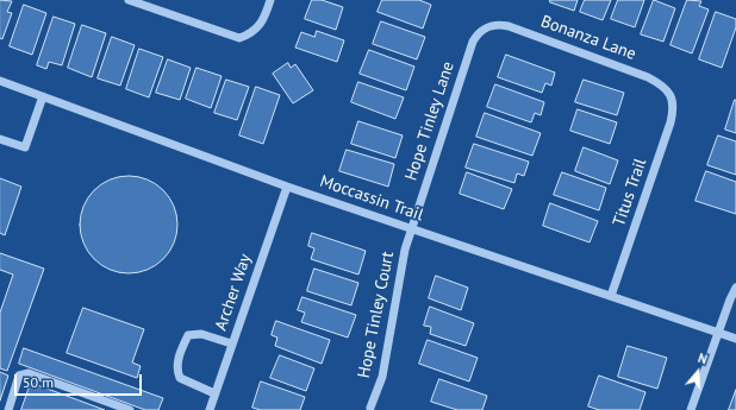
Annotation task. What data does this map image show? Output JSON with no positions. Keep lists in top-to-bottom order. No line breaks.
{"streets":{"street":["Bonanza Lane","Hope Tinley Lane","Titus Trail","Moccassin Trail","Archer Way","Hope Tinley Court"]},"crossings":[["Bonanza Lane","Hope Tinley Lane"],["Bonanza Lane","Titus Trail"],["Hope Tinley Lane","Moccassin Trail"],["Hope Tinley Lane","Hope Tinley Court"],["Titus Trail","Moccassin Trail"],["Moccassin Trail","Archer Way"],["Moccassin Trail","Hope Tinley Court"]],"scale_bar":"50 m","north":"top"}
